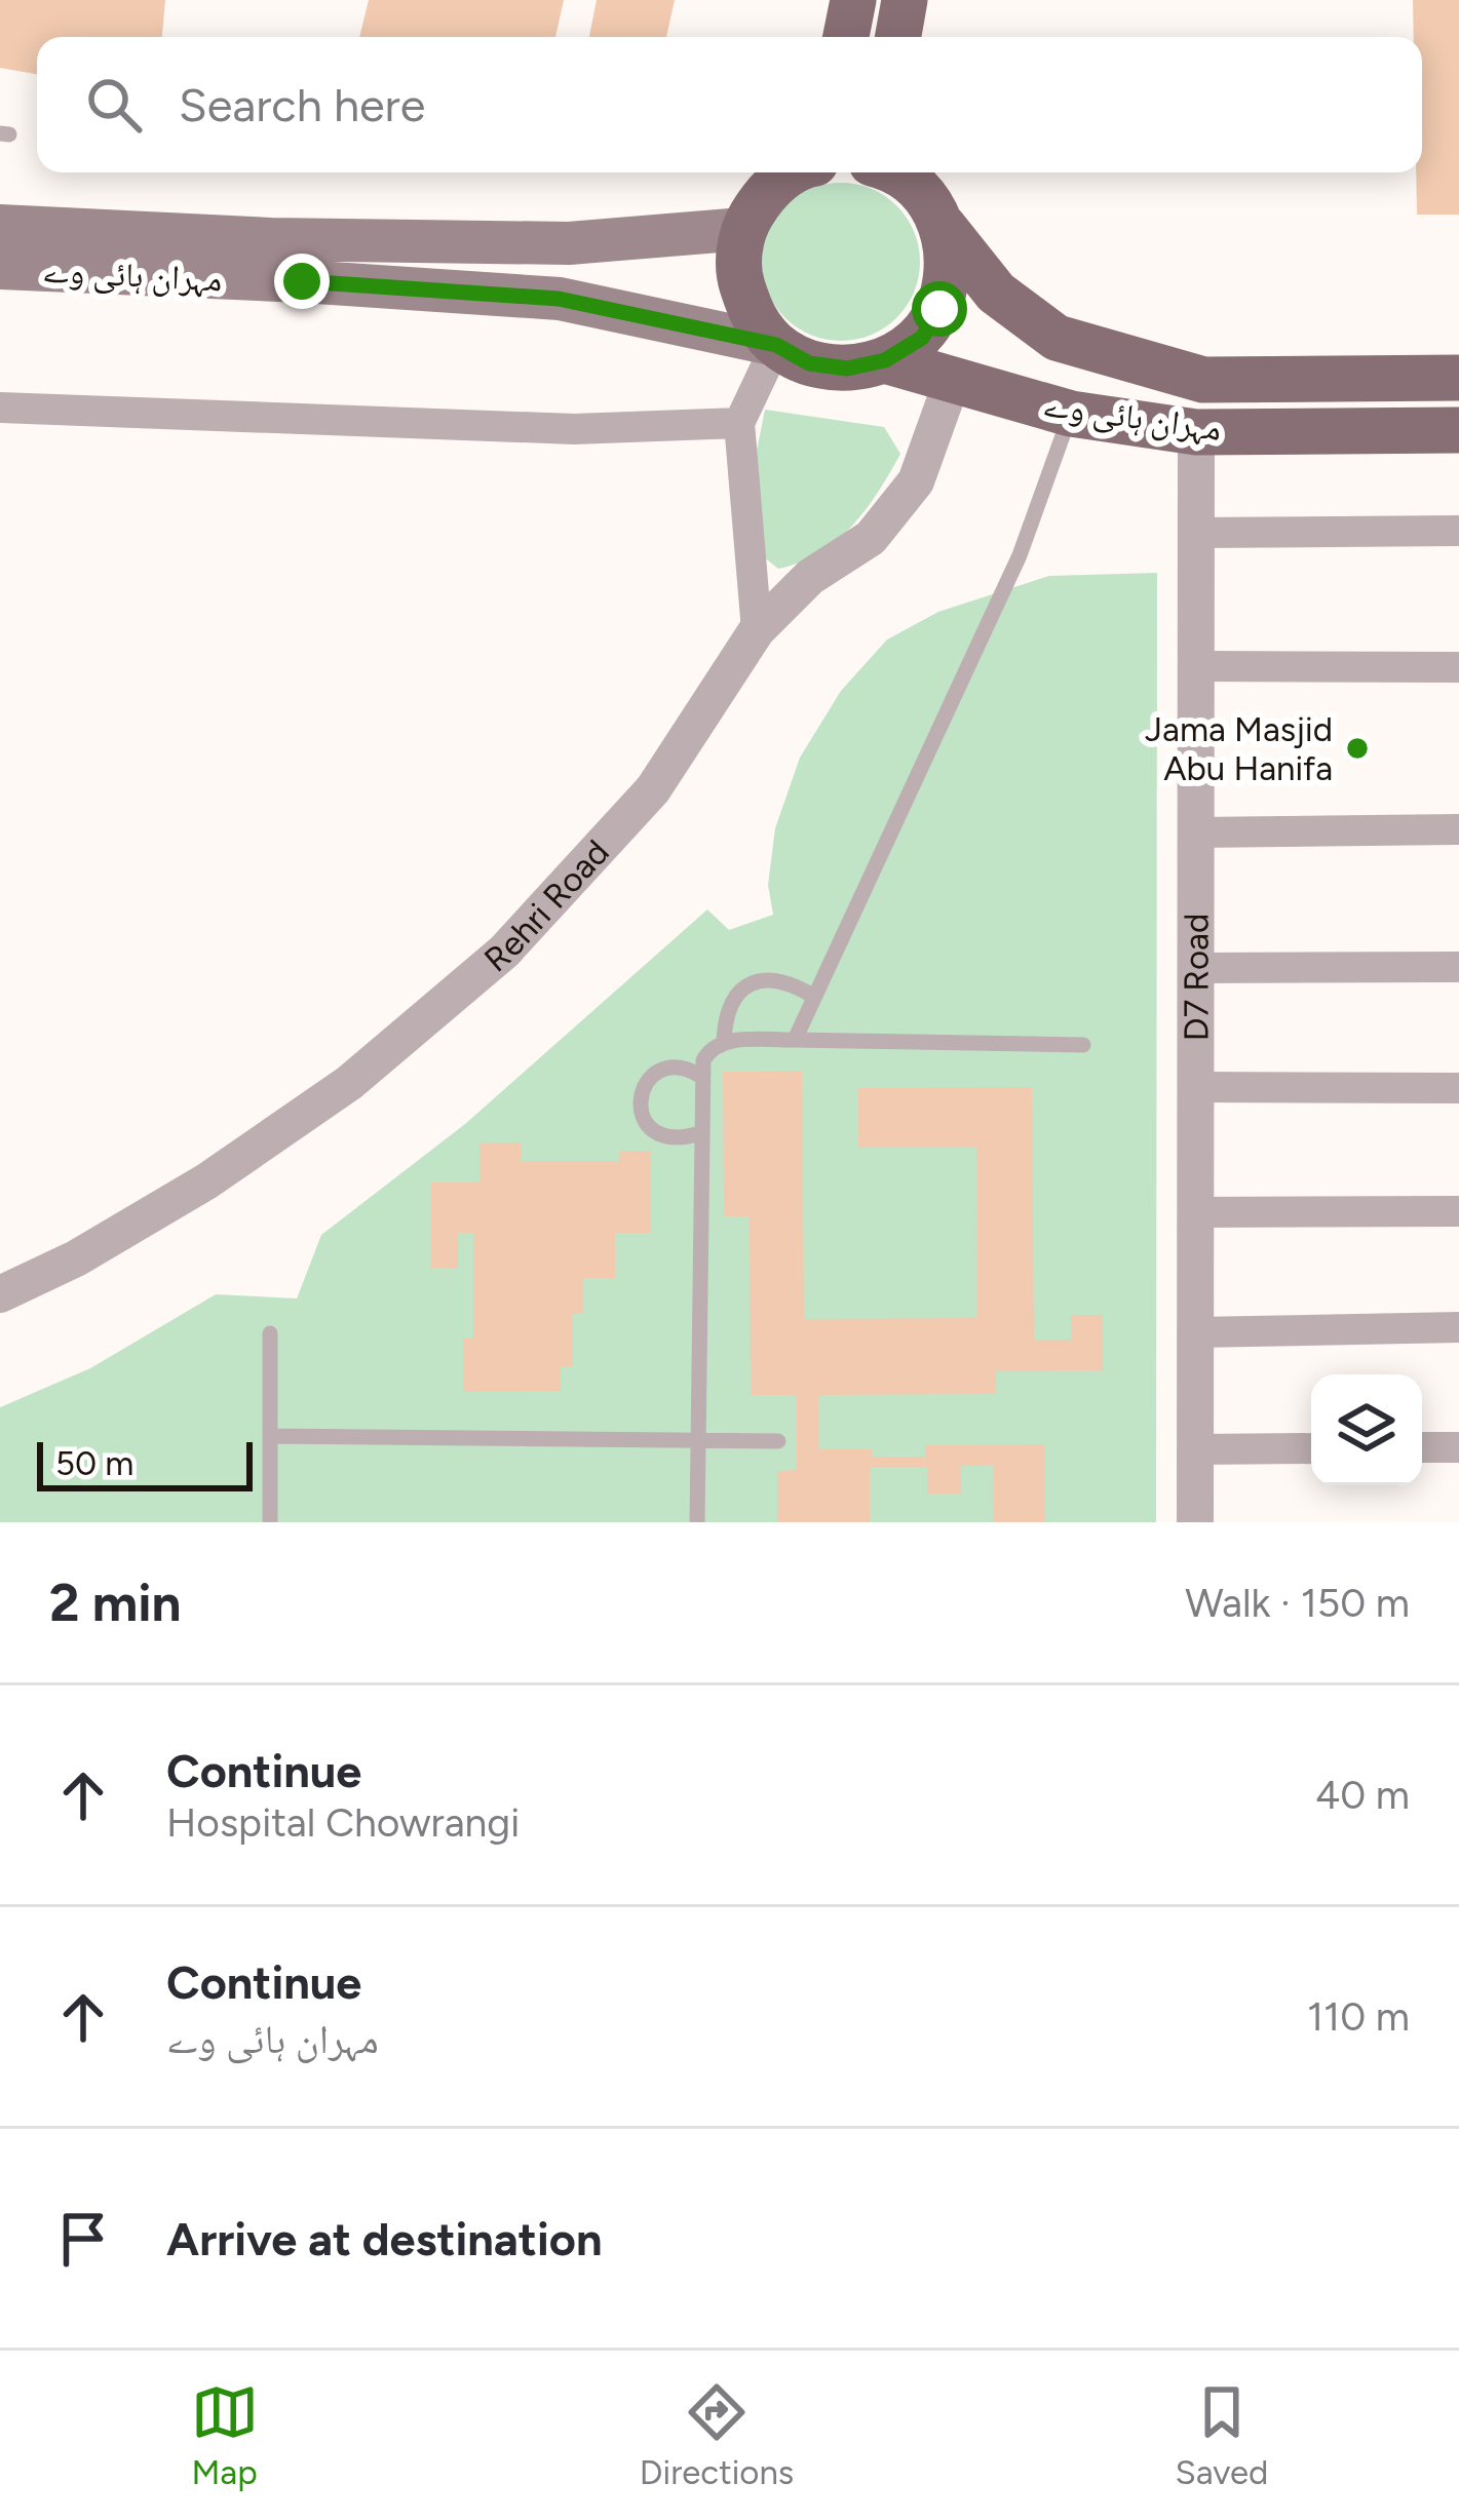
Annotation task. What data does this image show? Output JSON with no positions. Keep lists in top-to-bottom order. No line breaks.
{"streets":{"main road":["مہران ہائی وے"],"street":["Rehri Road","D7 Road"]},"crossings":[["مہران ہائی وے","Rehri Road"],["مہران ہائی وے","D7 Road"]],"places":["Jama Masjid Abu Hanifa"],"scale_bar":"50 m","page":{"search":"Search here","scale":"50 m","heading":["2 min","Walk · 150 m"],"list":[["Continue","Hospital Chowrangi","40 m"],["Continue","مہران ہائی وے","110 m"],"Arrive at destination"],"nav":["Map","Directions","Saved"]}}
